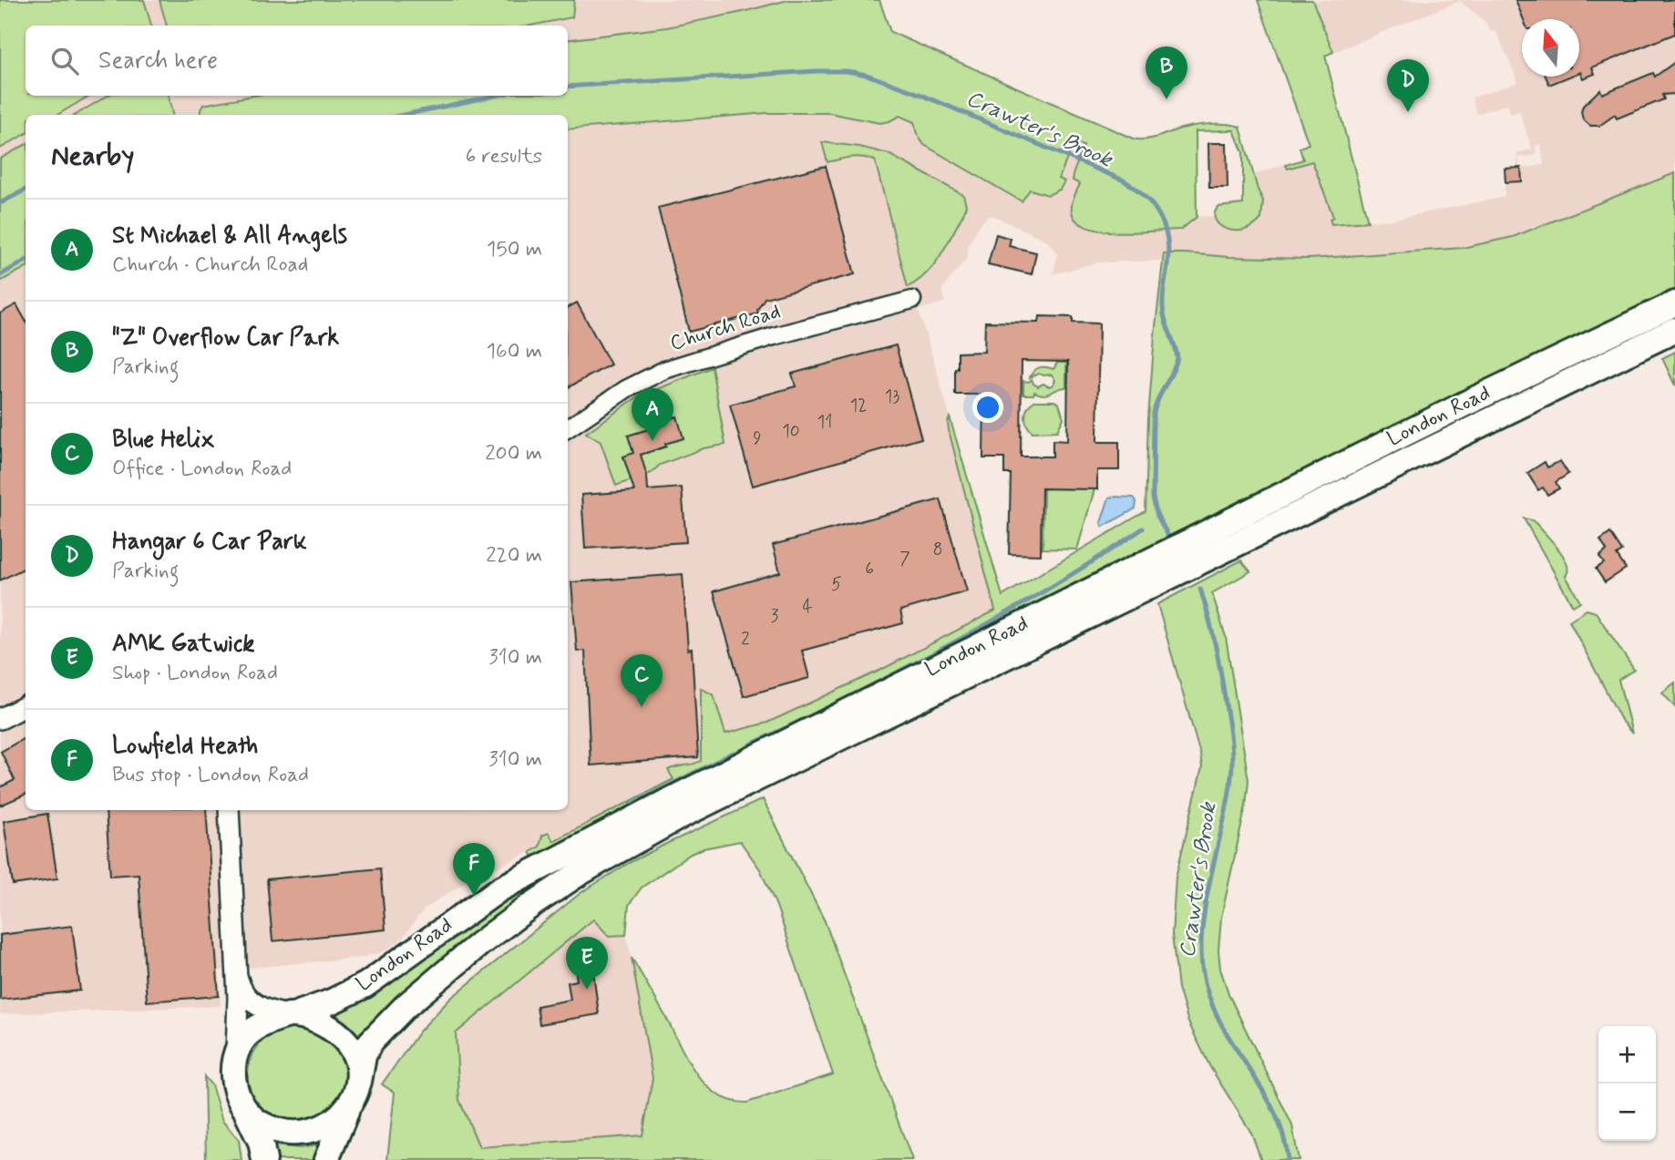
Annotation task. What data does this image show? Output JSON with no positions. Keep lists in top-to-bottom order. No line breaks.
{"streets":{"main road":["London Road"],"street":["Church Road"]},"water":["Crawter's Brook"],"house_numbers":["13","12","11","10","9","8","7","6","5","4","3","2"],"north":"top","page":{"search":"Search here","pins":["B","D","A","C","F","E"],"heading":["Nearby","6 results"],"list":[{"mark":"A","name":"St Michael & All Angels","note":"Church · Church Road","value":"150 m"},{"mark":"B","name":"\"Z\" Overflow Car Park","note":"Parking","value":"160 m"},{"mark":"C","name":"Blue Helix","note":"Office · London Road","value":"200 m"},{"mark":"D","name":"Hangar 6 Car Park","note":"Parking","value":"220 m"},{"mark":"E","name":"AMK Gatwick","note":"Shop · London Road","value":"310 m"},{"mark":"F","name":"Lowfield Heath","note":"Bus stop · London Road","value":"310 m"}],"map_buttons":["+","−"]}}
